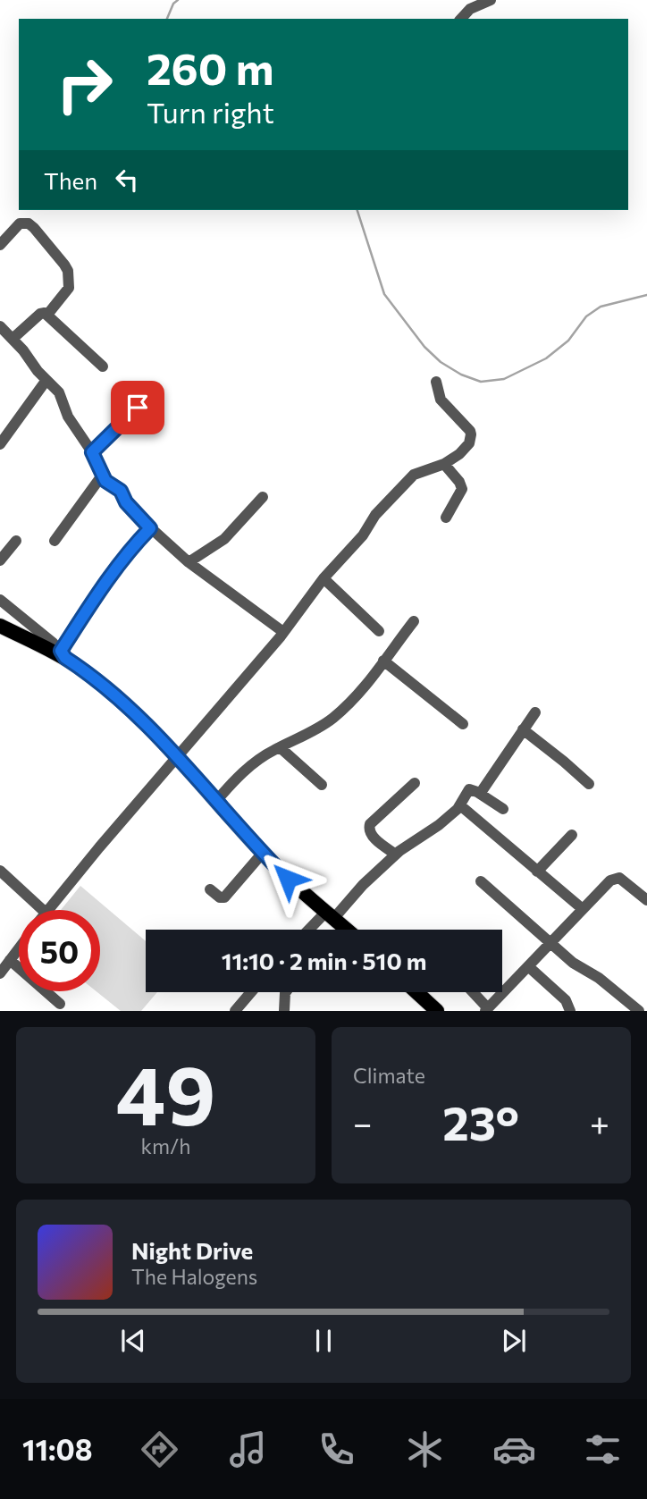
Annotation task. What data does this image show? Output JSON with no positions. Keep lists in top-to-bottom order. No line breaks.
{"page":{"turn":["260 m","Turn right"],"then":"Then","limit":"50","trip":"11:10 · 2 min · 510 m","tile":[["49","km/h"],"Climate"],"heat":["−","23°","+"],"song":["Night Drive","The Halogens"],"tabs":"11:08"}}
